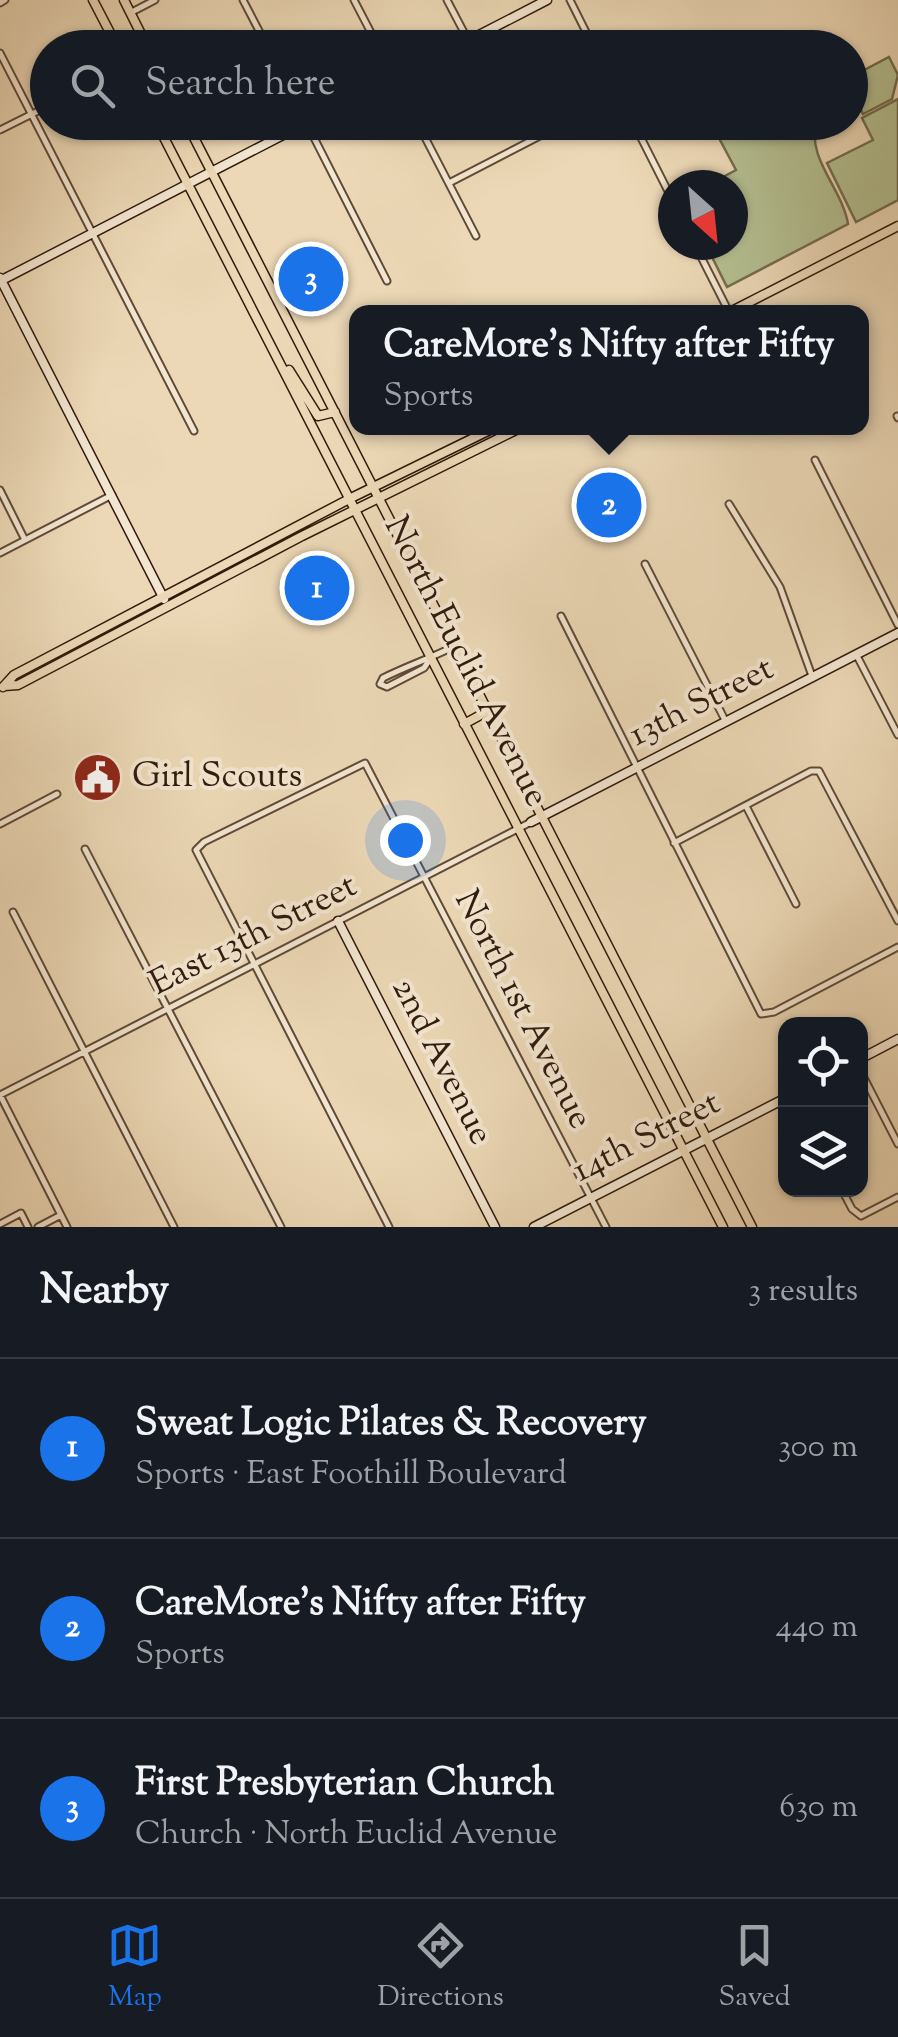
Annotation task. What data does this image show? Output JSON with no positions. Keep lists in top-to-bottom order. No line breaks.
{"streets":{"main road":["North Euclid Avenue"],"street":["13th Street","East 13th Street","North 1st Avenue","2nd Avenue","14th Street"]},"crossings":[["North Euclid Avenue","13th Street"],["North Euclid Avenue","East 13th Street"],["North Euclid Avenue","14th Street"],["13th Street","East 13th Street"],["East 13th Street","North 1st Avenue"],["East 13th Street","2nd Avenue"],["North 1st Avenue","14th Street"]],"places":{"public building":["Girl Scouts"]},"north":"bottom right","page":{"search":"Search here","pins":["3","2","1"],"popup":["CareMore's Nifty after Fifty","Sports"],"heading":["Nearby","3 results"],"list":[{"mark":"1","name":"Sweat Logic Pilates & Recovery","note":"Sports · East Foothill Boulevard","value":"300 m"},{"mark":"2","name":"CareMore's Nifty after Fifty","note":"Sports","value":"440 m"},{"mark":"3","name":"First Presbyterian Church","note":"Church · North Euclid Avenue","value":"630 m"}],"nav":["Map","Directions","Saved"]}}
